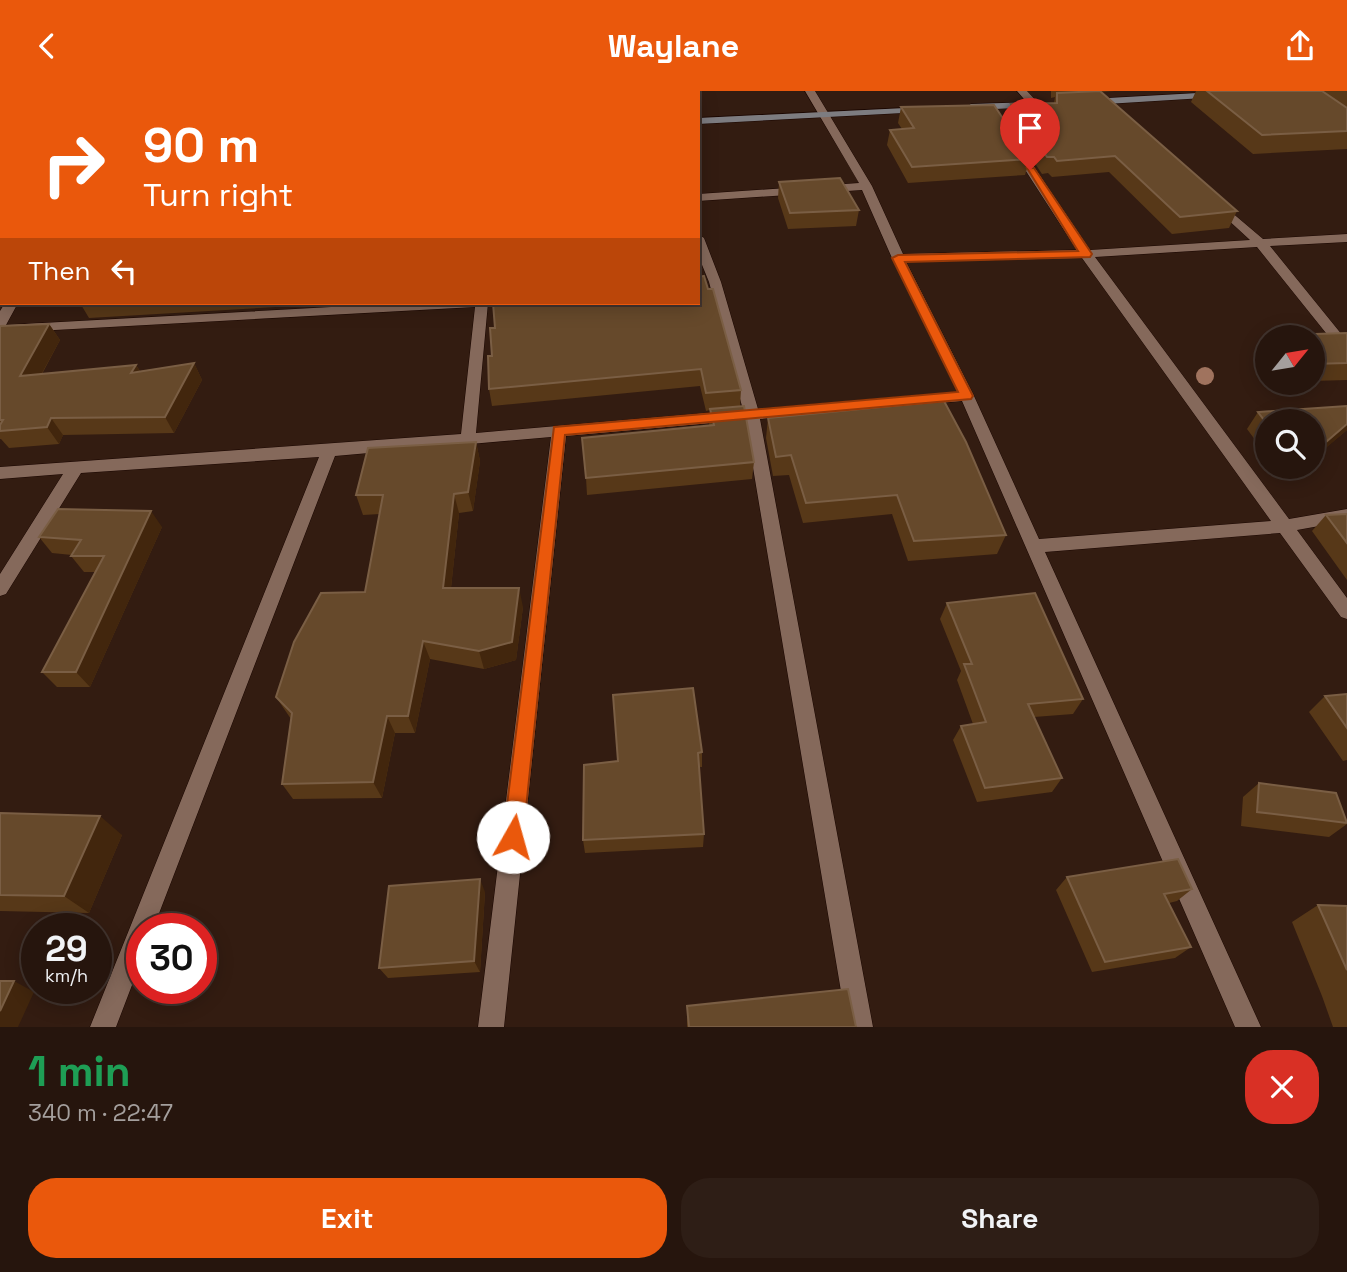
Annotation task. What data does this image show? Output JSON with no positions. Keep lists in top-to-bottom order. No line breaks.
{"north":"top right","page":{"header":"Waylane","turn":["90 m","Turn right"],"then":"Then","speed":"29 km/h","limit":"30","heading":["1 min","340 m · 22:47"],"buttons":["Exit","Share"]}}
